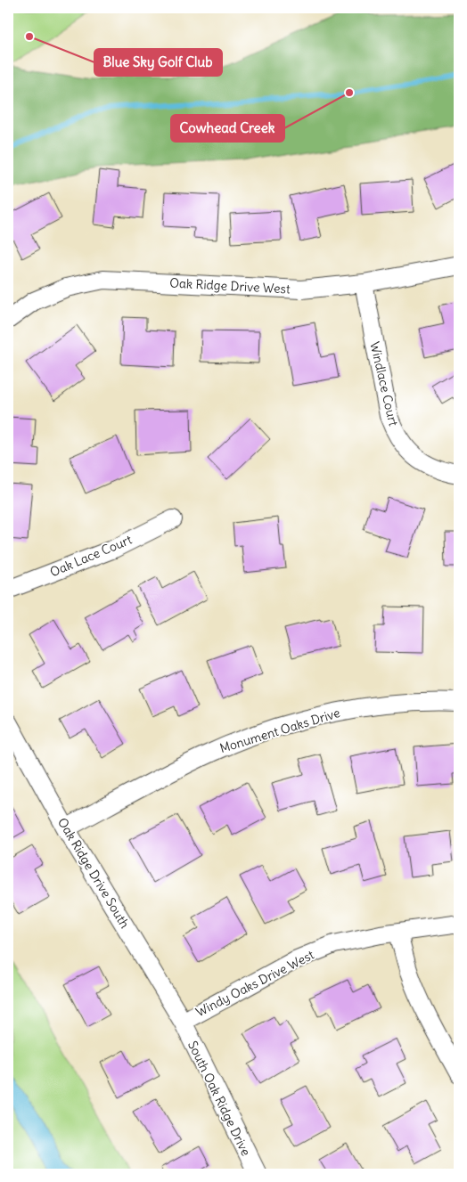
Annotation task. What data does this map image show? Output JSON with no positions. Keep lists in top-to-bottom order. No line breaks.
{"streets":{"street":["Oak Ridge Drive West","Windlace Court","Oak Lace Court","Monument Oaks Drive","Oak Ridge Drive South","Windy Oaks Drive West","South Oak Ridge Drive"]},"crossings":[["Oak Ridge Drive West","Windlace Court"],["Monument Oaks Drive","Oak Ridge Drive South"],["Oak Ridge Drive South","Windy Oaks Drive West"],["Oak Ridge Drive South","South Oak Ridge Drive"],["Windy Oaks Drive West","South Oak Ridge Drive"]],"places":["Blue Sky Golf Club","Cowhead Creek"]}
